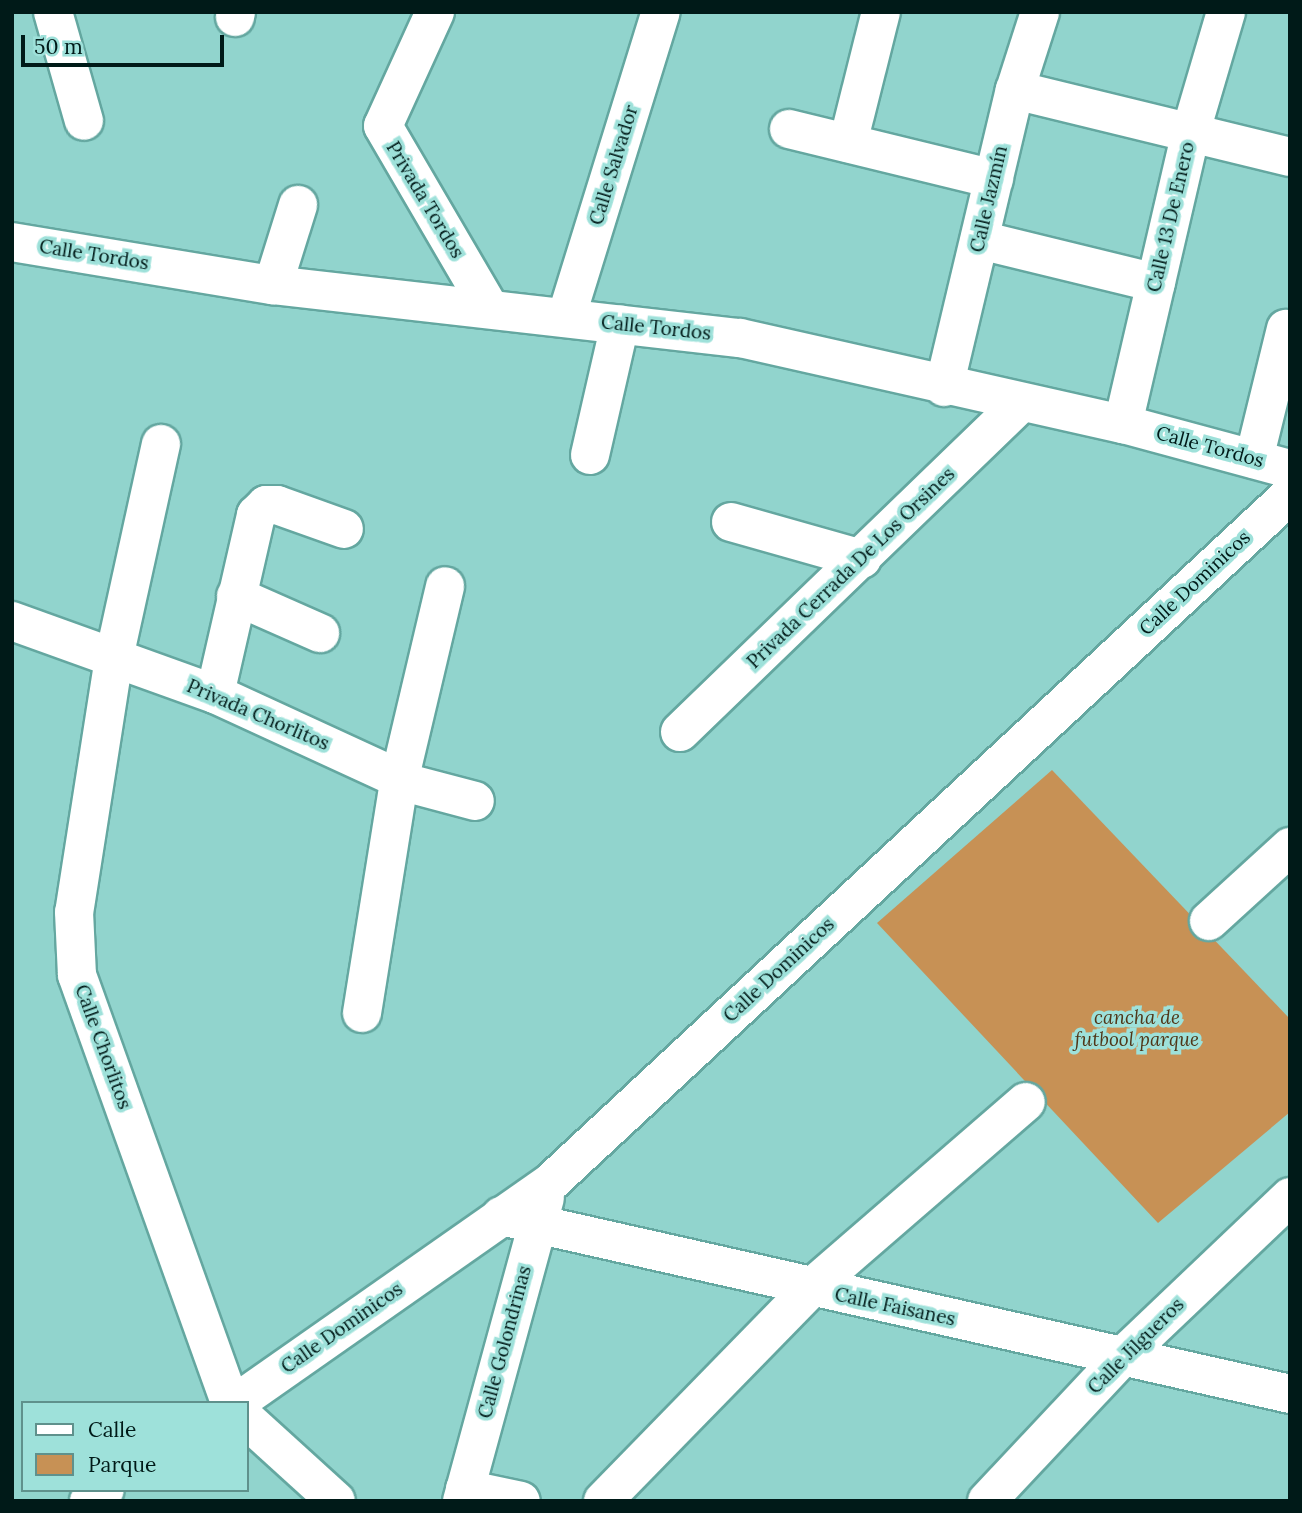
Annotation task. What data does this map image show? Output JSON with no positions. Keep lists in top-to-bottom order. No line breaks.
{"streets":{"street":["Calle Salvador","Calle Jazmín","Privada Tordos","Calle 13 De Enero","Calle Tordos","Privada Cerrada De Los Orsines","Calle Dominicos","Privada Chorlitos","Calle Chorlitos","Calle Faisanes","Calle Golondrinas","Calle Jilgueros"]},"crossings":[["Calle Salvador","Calle Tordos"],["Calle Jazmín","Calle Tordos"],["Privada Tordos","Calle Tordos"],["Calle 13 De Enero","Calle Tordos"],["Calle Tordos","Privada Cerrada De Los Orsines"],["Calle Dominicos","Calle Faisanes"],["Calle Dominicos","Calle Golondrinas"],["Privada Chorlitos","Calle Chorlitos"],["Calle Faisanes","Calle Golondrinas"],["Calle Faisanes","Calle Jilgueros"]],"parks":["cancha de futbool parque"],"legend":["Calle","Parque"],"scale_bar":"50 m"}
